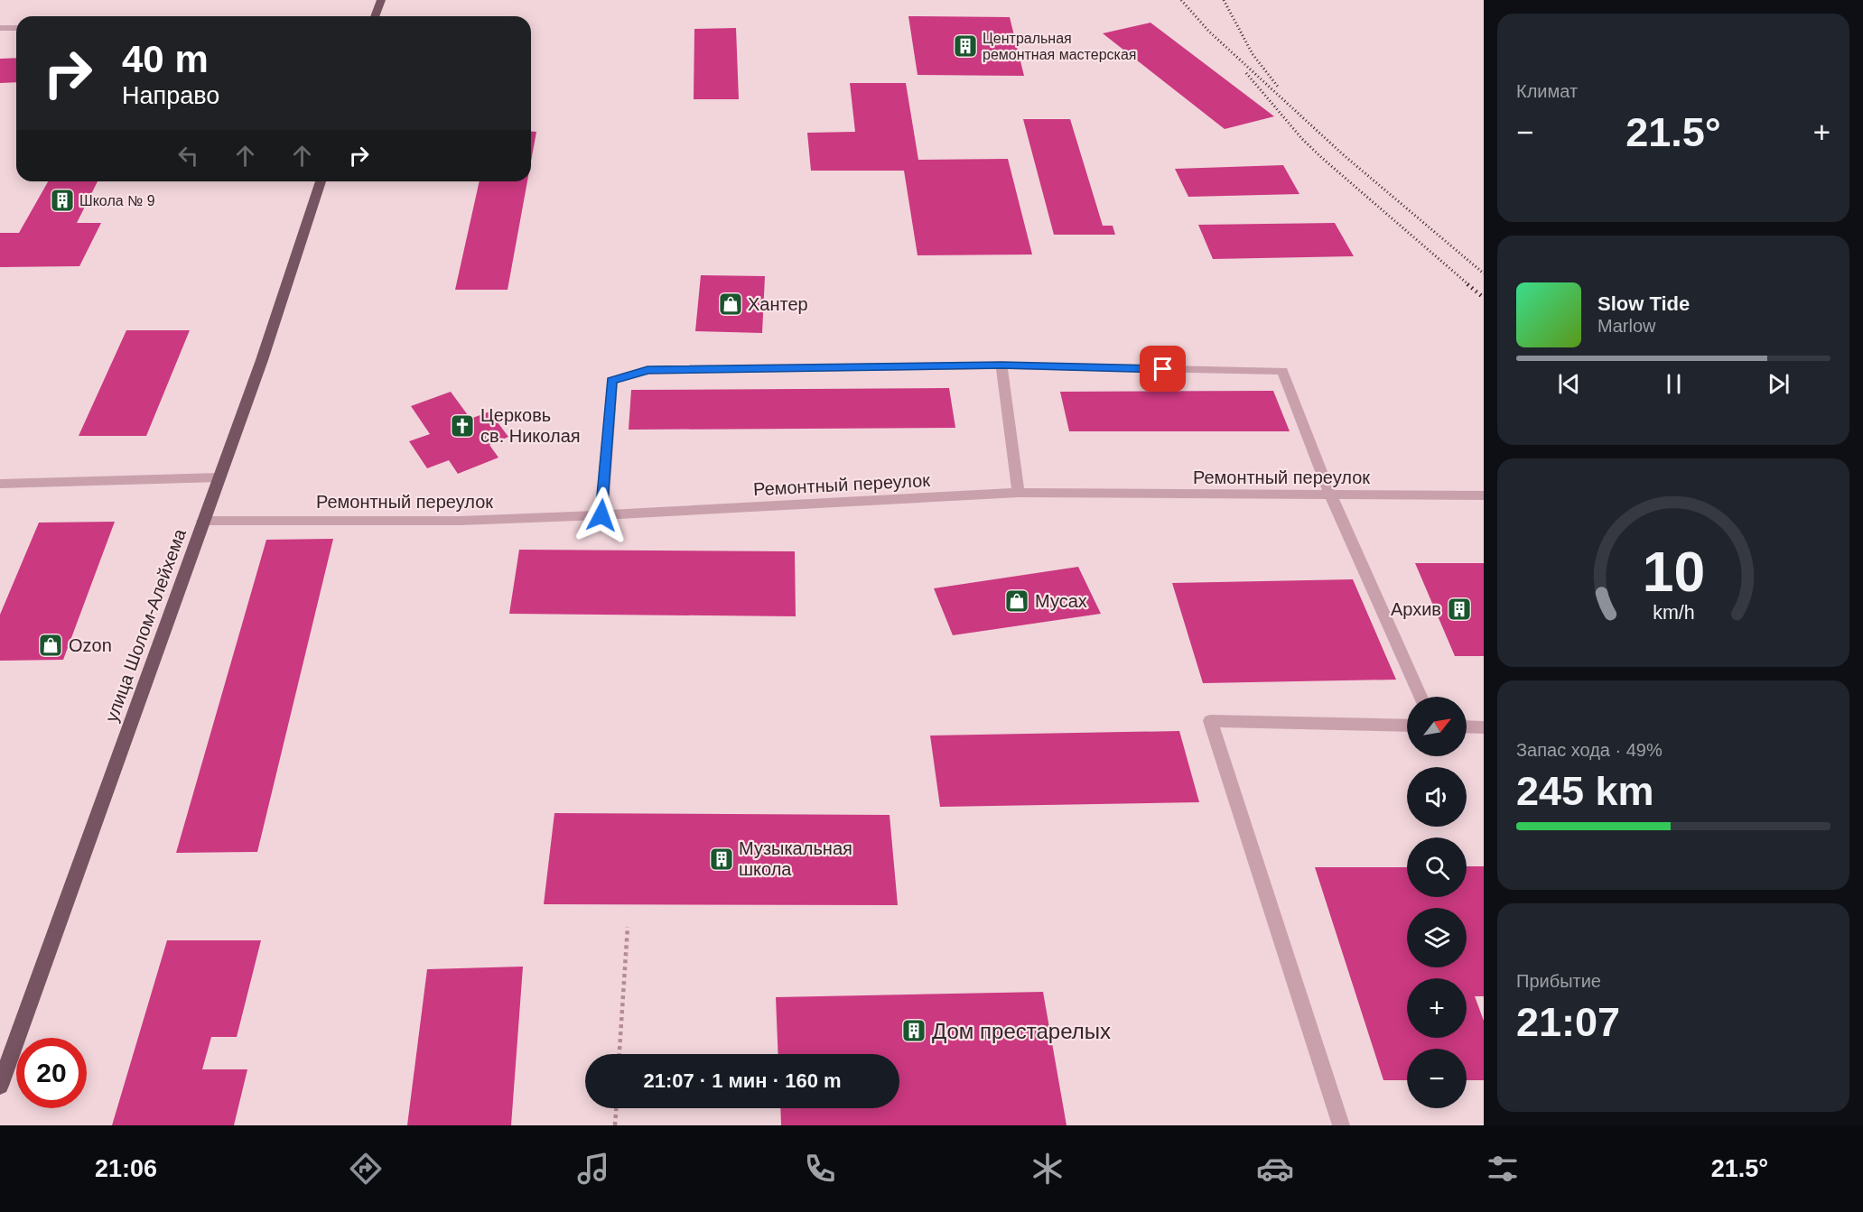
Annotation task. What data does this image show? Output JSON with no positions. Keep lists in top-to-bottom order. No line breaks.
{"streets":{"main road":["улица Шолом-Алейхема"],"street":["Ремонтный переулок"]},"crossings":[["Ремонтный переулок","улица Шолом-Алейхема"]],"places":{"building":["Центральная ремонтная мастерская","Школа № 9","Архив","Музыкальная школа","Дом престарелых"],"shop":["Хантер","Мусах","Ozon"],"church":["Церковь св. Николая"]},"north":"top right","page":{"tile":["Климат",["Запас хода · 49%","245 km"],["Прибытие","21:07"]],"turn":["40 m","Направо"],"heat":["−","21.5°","+"],"song":["Slow Tide","Marlow"],"map_buttons":["+","−"],"limit":"20","trip":"21:07 · 1 мин · 160 m","tabs":["21:06","21.5°"],"gauge":["10","km/h"]}}
